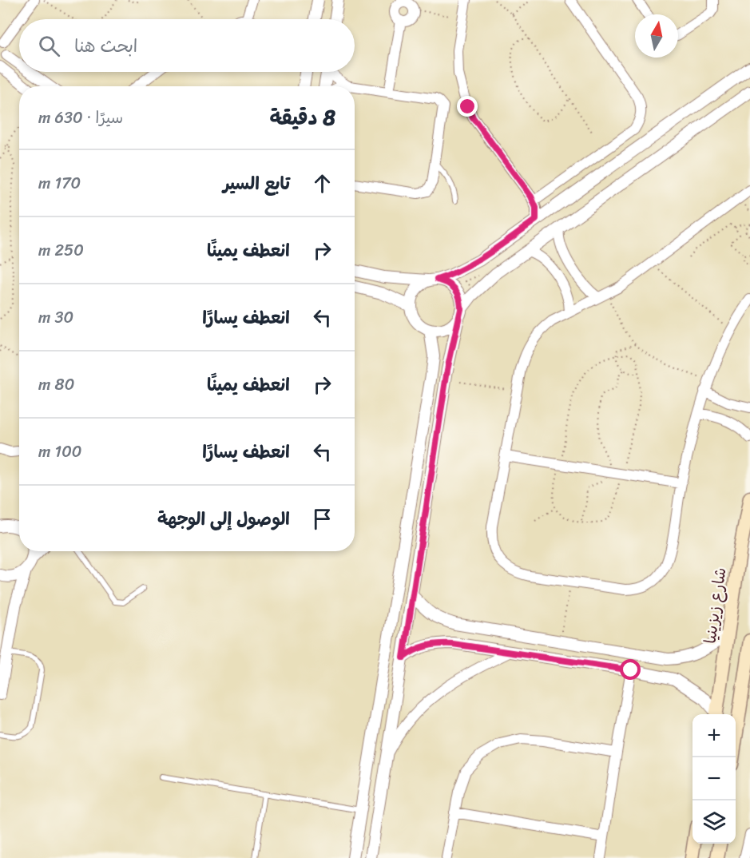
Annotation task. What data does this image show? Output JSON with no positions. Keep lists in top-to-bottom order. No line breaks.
{"streets":{"main road":["شارع زيزينيا"]},"north":"top","page":{"search":"ابحث هنا","heading":["8 دقيقة","سيرًا · 630 m"],"list":[["تابع السير","170 m"],["انعطف يمينًا","250 m"],["انعطف يسارًا","30 m"],["انعطف يمينًا","80 m"],["انعطف يسارًا","100 m"],"الوصول إلى الوجهة"],"map_buttons":["+","−"]}}
